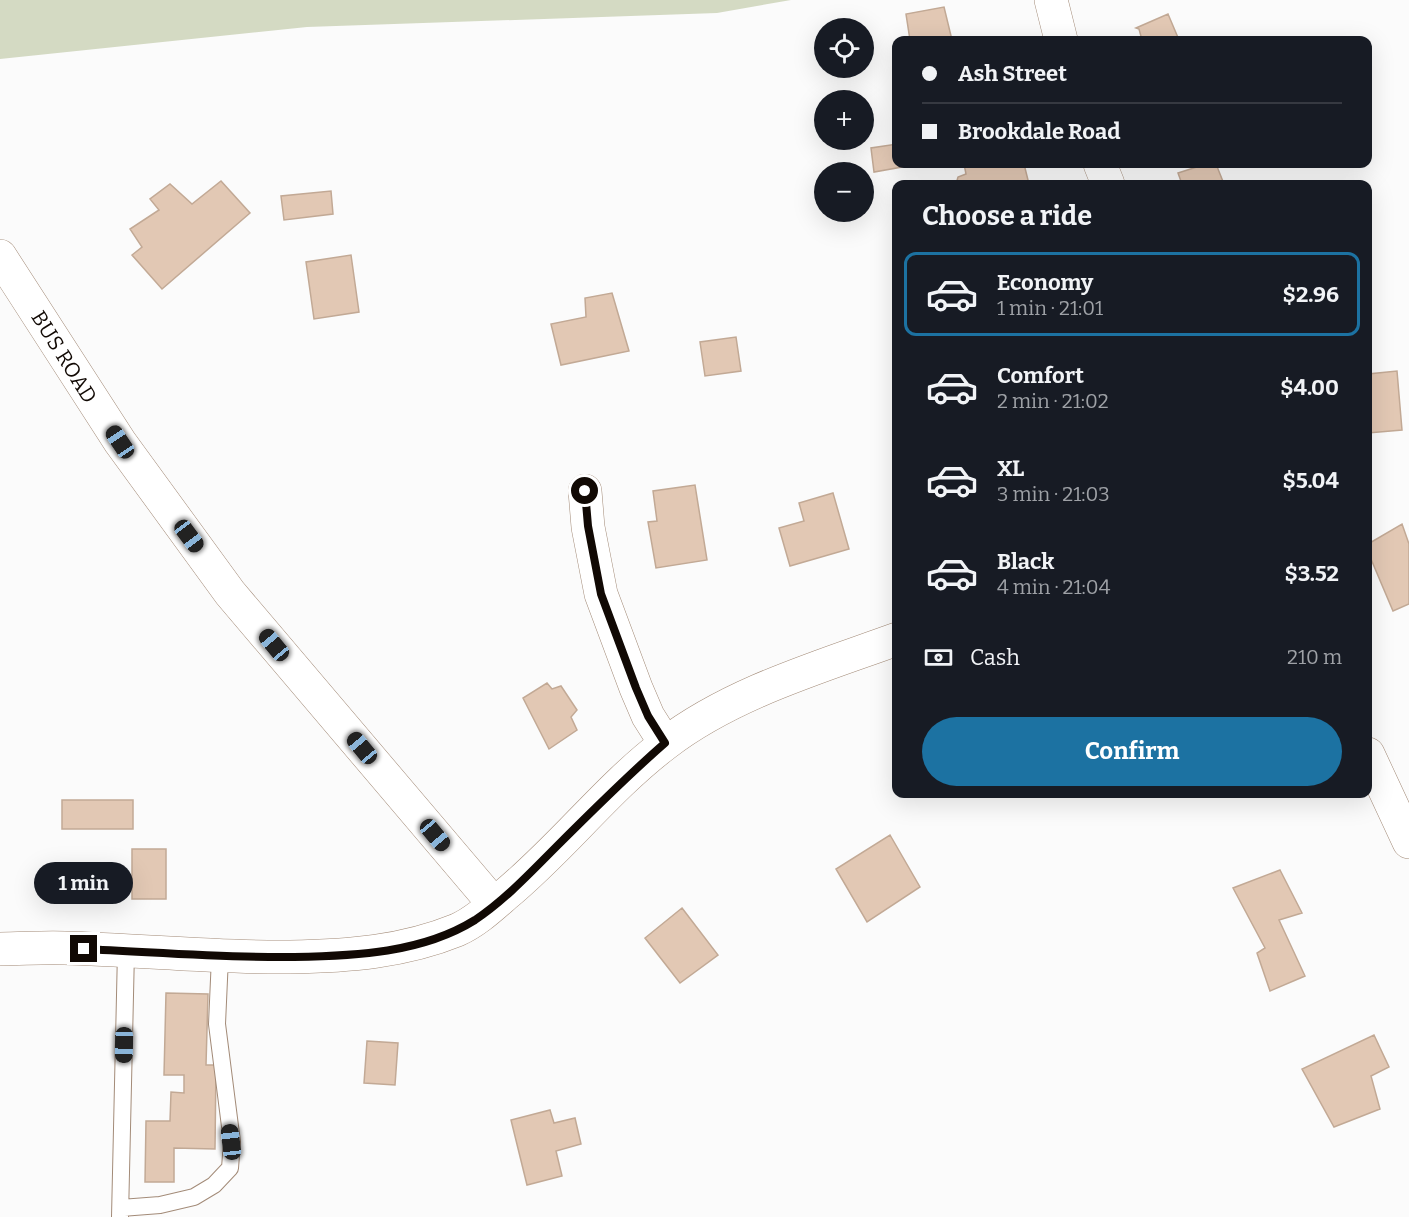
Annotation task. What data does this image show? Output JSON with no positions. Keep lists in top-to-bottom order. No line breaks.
{"streets":{"street":["BUS ROAD"]},"page":{"map_buttons":["+","−"],"banner":["Ash Street","Brookdale Road"],"heading":"Choose a ride","list":[{"name":"Economy","note":"1 min · 21:01","value":"$2.96"},{"name":"Comfort","note":"2 min · 21:02","value":"$4.00"},{"name":"XL","note":"3 min · 21:03","value":"$5.04"},{"name":"Black","note":"4 min · 21:04","value":"$3.52"}],"pay":["Cash","210 m"],"buttons":"Confirm","bubble":"1 min"}}
